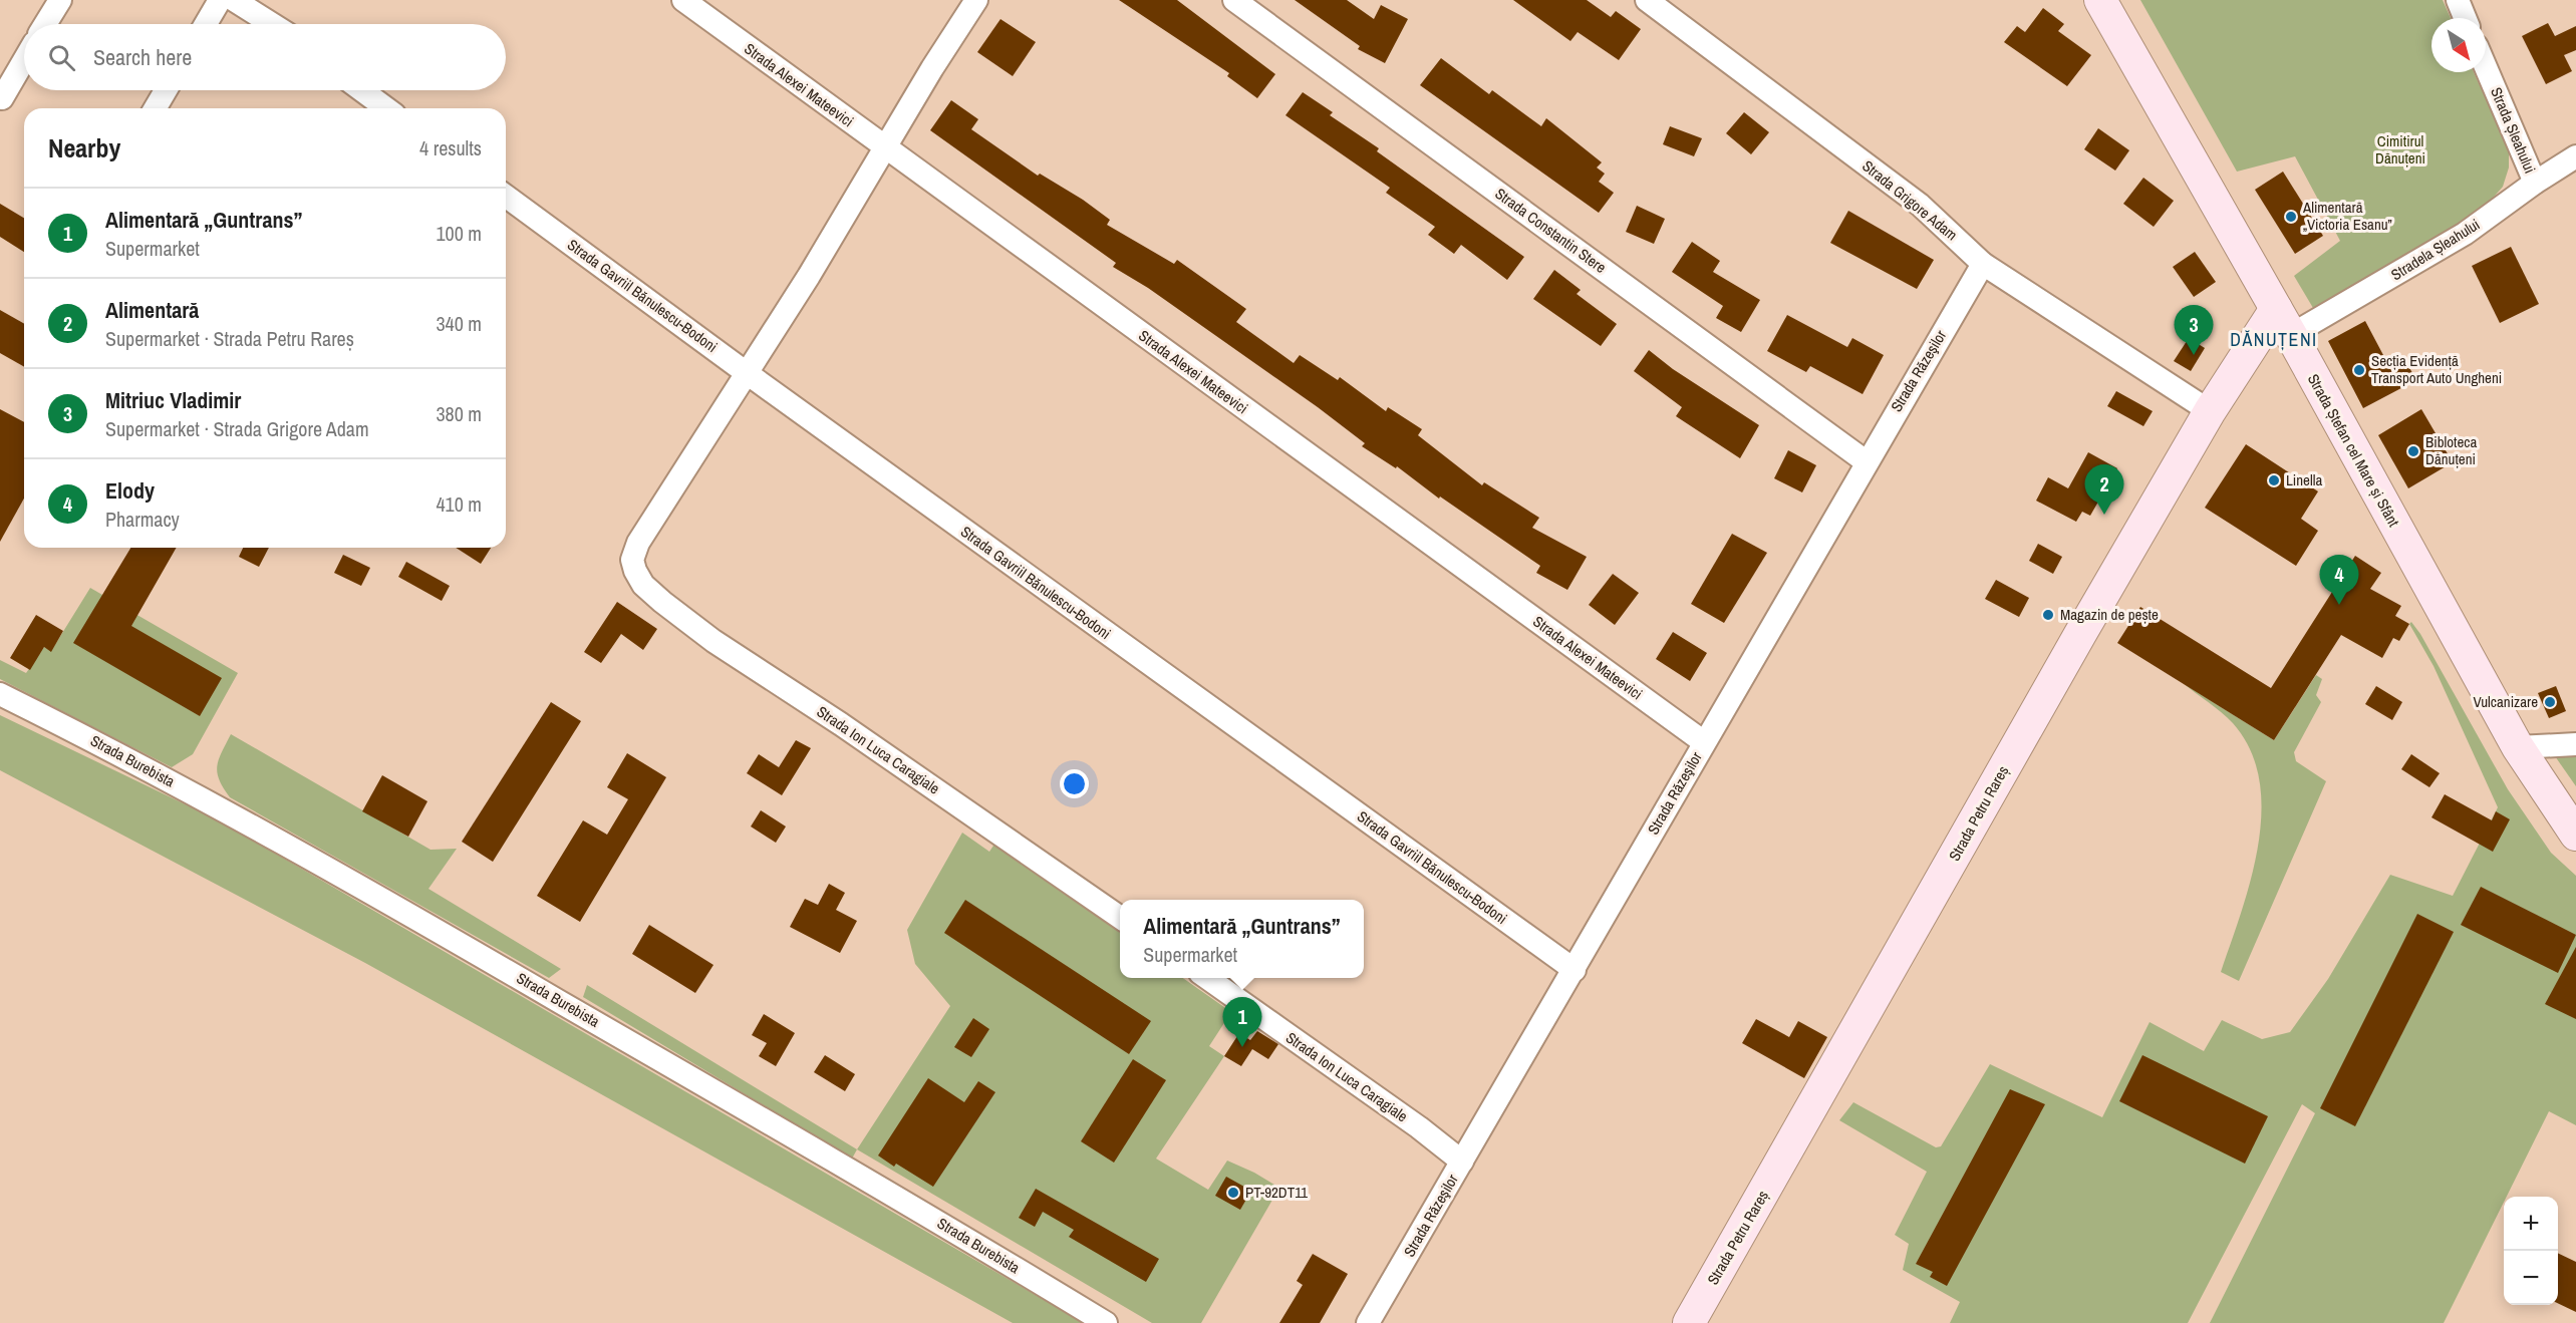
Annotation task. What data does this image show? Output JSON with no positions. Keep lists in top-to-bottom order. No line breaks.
{"streets":{"main road":["Strada Ștefan cel Mare și Sfânt","Strada Petru Rareș"],"street":["Strada Alexei Mateevici","Strada Șleahului","Strada Grigore Adam","Strada Constantin Stere","Stradela Șleahului","Strada Gavriil Bănulescu-Bodoni","Strada Răzeşilor","Strada Ion Luca Caragiale","Strada Burebista"]},"crossings":[["Strada Alexei Mateevici","Strada Răzeşilor"],["Strada Șleahului","Stradela Șleahului"],["Strada Grigore Adam","Strada Răzeşilor"],["Strada Grigore Adam","Strada Petru Rareș"],["Strada Constantin Stere","Strada Răzeşilor"],["Stradela Șleahului","Strada Ștefan cel Mare și Sfânt"],["Stradela Șleahului","Strada Petru Rareș"],["Strada Gavriil Bănulescu-Bodoni","Strada Răzeşilor"],["Strada Gavriil Bănulescu-Bodoni","Strada Ion Luca Caragiale"],["Strada Răzeşilor","Strada Ion Luca Caragiale"],["Strada Ștefan cel Mare și Sfânt","Strada Petru Rareș"]],"districts":["DĂNUȚENI"],"parks":["Cimitirul Dănuțeni"],"places":["Alimentară „Victoria Esanu”","Secția Evidență Transport Auto Ungheni","Bibloteca Dănuțeni","Linella","Magazin de pește","Vulcanizare","PT-92DT11"],"north":"bottom right","page":{"search":"Search here","heading":["Nearby","4 results"],"list":[{"mark":"1","name":"Alimentară „Guntrans”","note":"Supermarket","value":"100 m"},{"mark":"2","name":"Alimentară","note":"Supermarket · Strada Petru Rareș","value":"340 m"},{"mark":"3","name":"Mitriuc Vladimir","note":"Supermarket · Strada Grigore Adam","value":"380 m"},{"mark":"4","name":"Elody","note":"Pharmacy","value":"410 m"}],"pins":["3","2","4","1"],"popup":["Alimentară „Guntrans”","Supermarket"],"map_buttons":["+","−"]}}
